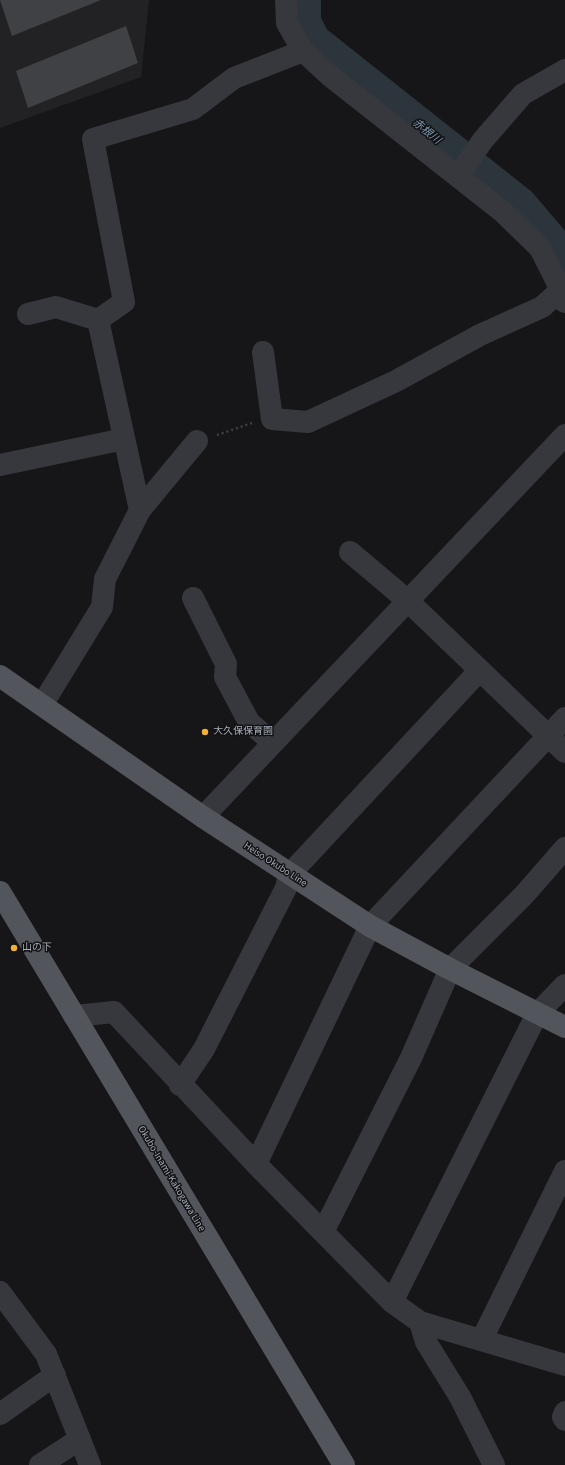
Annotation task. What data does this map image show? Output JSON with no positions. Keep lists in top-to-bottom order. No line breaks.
{"streets":{"main road":["Heiso Okubo Line","Okubo-Inami-Kakogawa Line"]},"water":["赤根川"],"places":["大久保保育園","山の下"]}
